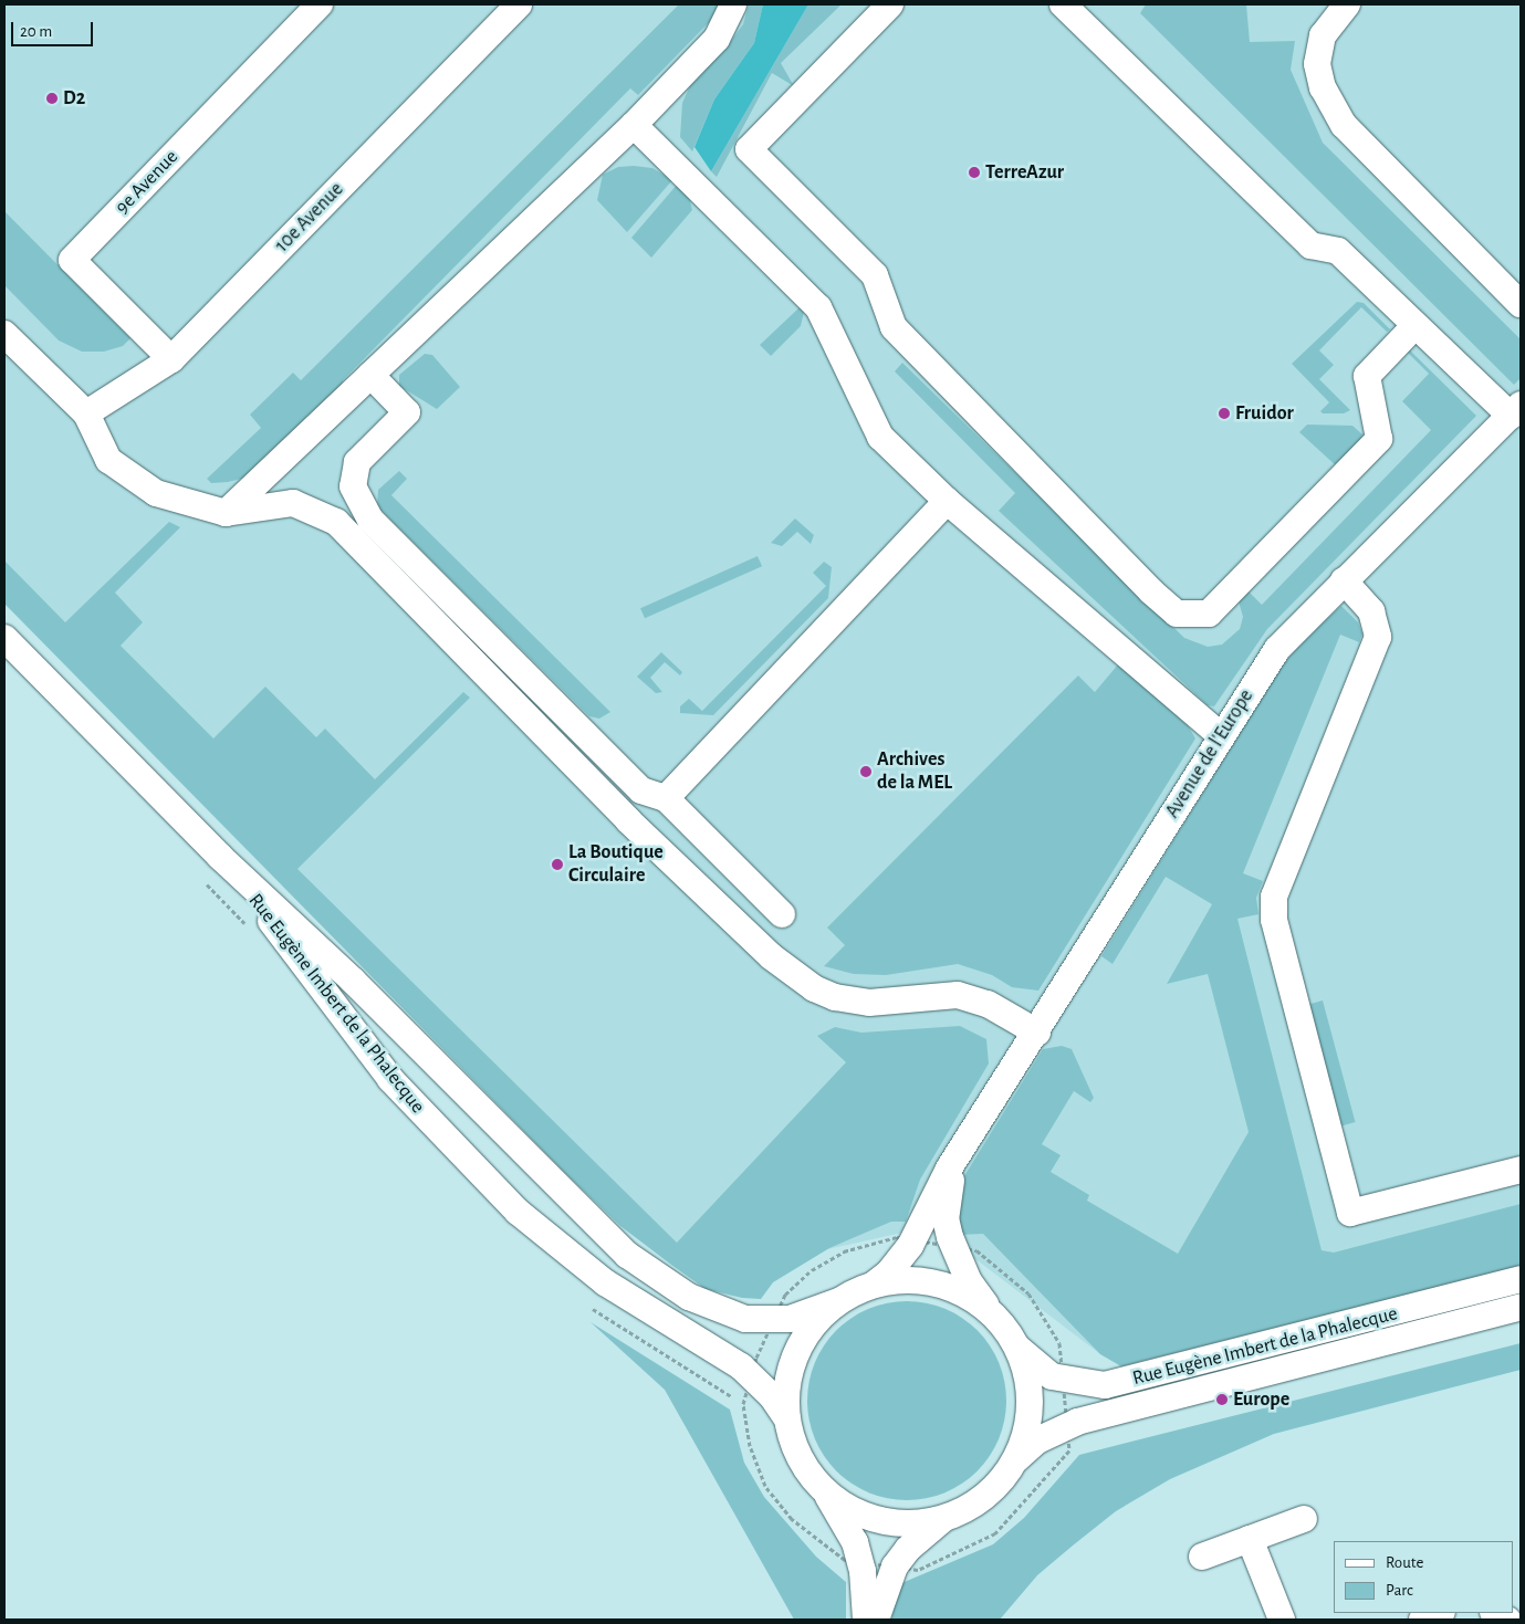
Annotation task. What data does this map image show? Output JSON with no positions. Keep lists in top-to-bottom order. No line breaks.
{"streets":{"street":["9e Avenue","10e Avenue","Avenue de l'Europe","Rue Eugène Imbert de la Phalecque"]},"crossings":[["9e Avenue","10e Avenue"],["Avenue de l'Europe","Rue Eugène Imbert de la Phalecque"]],"places":["D2","TerreAzur","Fruidor","Archives de la MEL","La Boutique Circulaire","Europe"],"legend":["Route","Parc"],"scale_bar":"20 m"}
